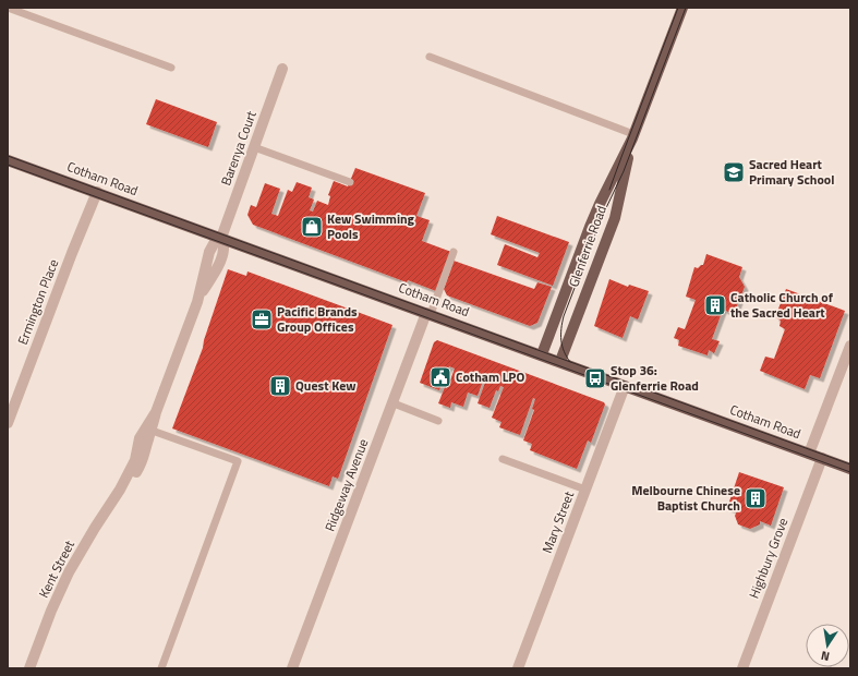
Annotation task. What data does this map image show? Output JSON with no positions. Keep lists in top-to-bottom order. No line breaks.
{"streets":{"main road":["Cotham Road","Glenferrie Road"],"street":["Barenya Court","Ermington Place","Ridgeway Avenue","Mary Street","Highbury Grove","Kent Street"]},"crossings":[["Barenya Court","Cotham Road"],["Barenya Court","Kent Street"],["Cotham Road","Glenferrie Road"],["Cotham Road","Ermington Place"],["Cotham Road","Ridgeway Avenue"],["Cotham Road","Mary Street"],["Cotham Road","Highbury Grove"],["Cotham Road","Kent Street"]],"places":{"school or university":["Sacred Heart Primary School"],"shop":["Kew Swimming Pools"],"building":["Catholic Church of the Sacred Heart","Quest Kew","Melbourne Chinese Baptist Church"],"office":["Pacific Brands Group Offices"],"public building":["Cotham LPO"],"bus stop":["Stop 36: Glenferrie Road"]},"north":"bottom"}
